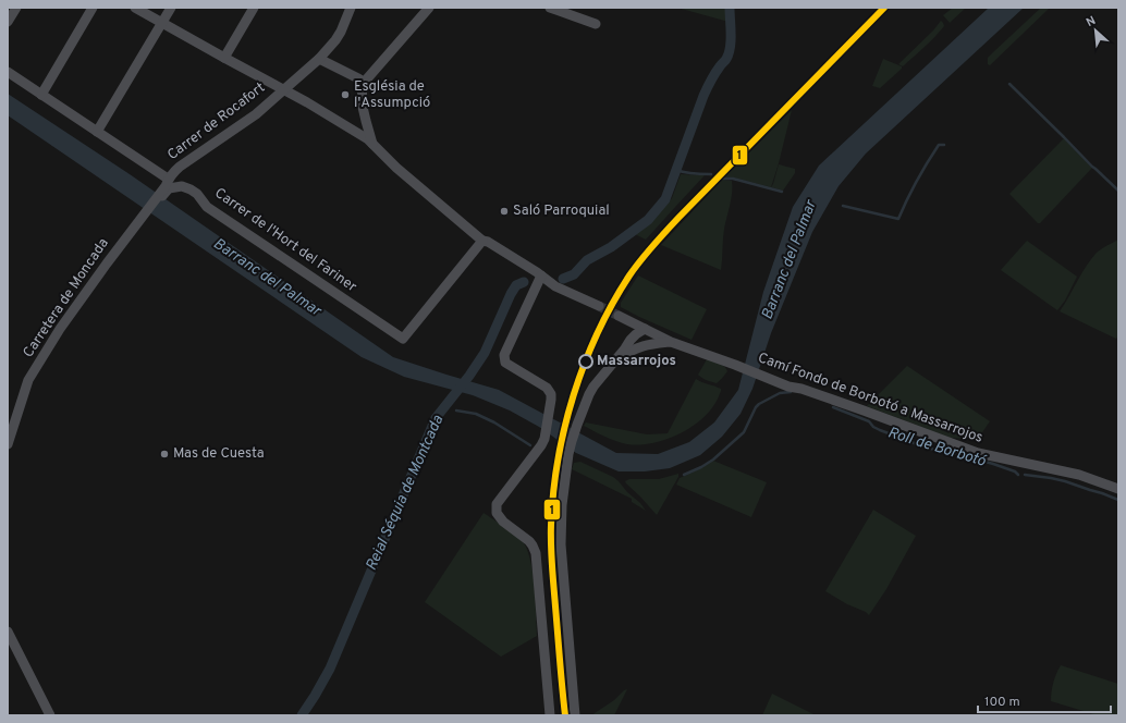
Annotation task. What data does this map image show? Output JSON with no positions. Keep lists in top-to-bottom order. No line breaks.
{"streets":{"street":["Carrer de Rocafort","Carrer de l'Hort del Fariner","Carretera de Moncada","Camí Fondo de Borbotó a Massarrojos"]},"crossings":[["Carrer de Rocafort","Carrer de l'Hort del Fariner"],["Carrer de Rocafort","Carretera de Moncada"],["Carrer de l'Hort del Fariner","Carretera de Moncada"]],"water":["Barranc del Palmar","Roll de Borbotó","Reial Séquia de Montcada"],"places":["Església de l'Assumpció","Saló Parroquial","Massarrojos","Mas de Cuesta"],"lines":["transit line 1"],"scale_bar":"100 m","north":"top left"}
